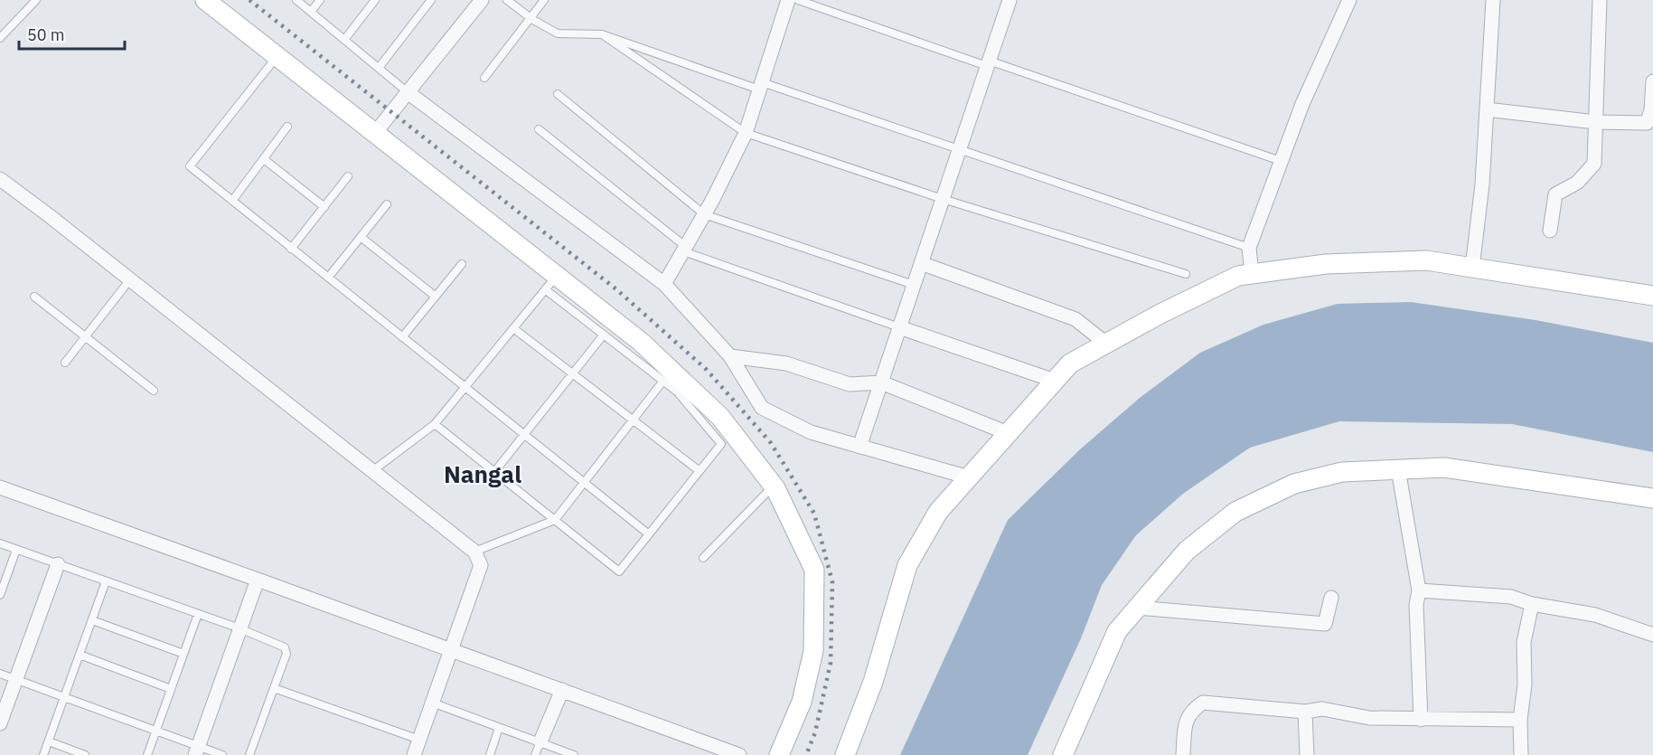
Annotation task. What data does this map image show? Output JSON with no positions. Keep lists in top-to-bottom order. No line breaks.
{"districts":["Nangal"],"scale_bar":"50 m"}
